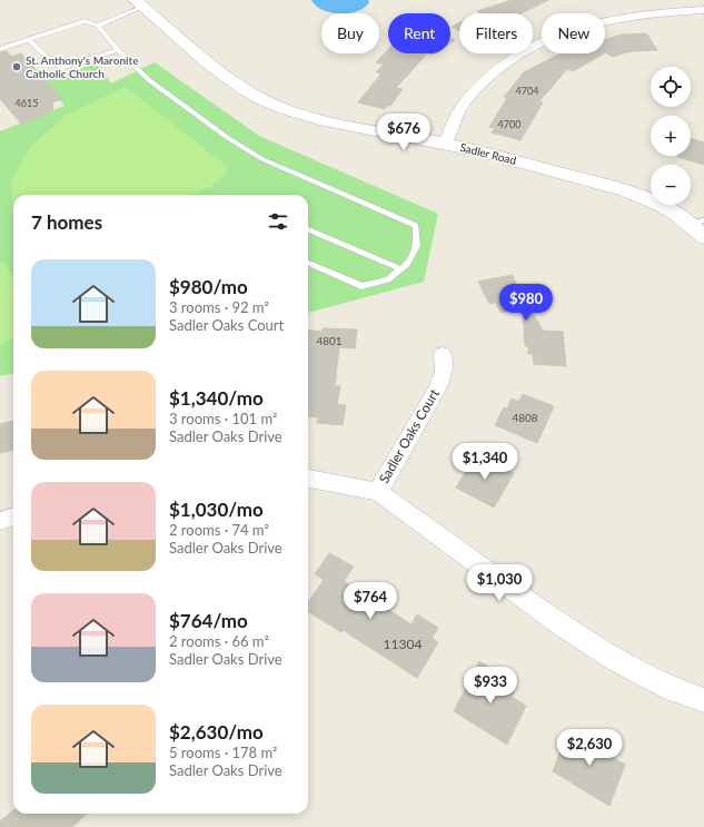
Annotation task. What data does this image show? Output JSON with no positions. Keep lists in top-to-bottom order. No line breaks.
{"streets":{"street":["Sadler Road","Sadler Oaks Court"]},"places":["St. Anthony's Maronite Catholic Church"],"house_numbers":["4704","4615","4700","4801","4808","11304"],"page":{"chip":["Buy","Rent","Filters","New"],"map_buttons":["+","−"],"price":["$676","$980","$1,340","$1,030","$764","$933","$2,630"],"heading":"7 homes","list":[{"name":"$980/mo","note":"3 rooms · 92 m² · Sadler Oaks Court"},{"name":"$1,340/mo","note":"3 rooms · 101 m² · Sadler Oaks Drive"},{"name":"$1,030/mo","note":"2 rooms · 74 m² · Sadler Oaks Drive"},{"name":"$764/mo","note":"2 rooms · 66 m² · Sadler Oaks Drive"},{"name":"$2,630/mo","note":"5 rooms · 178 m² · Sadler Oaks Drive"}]}}
